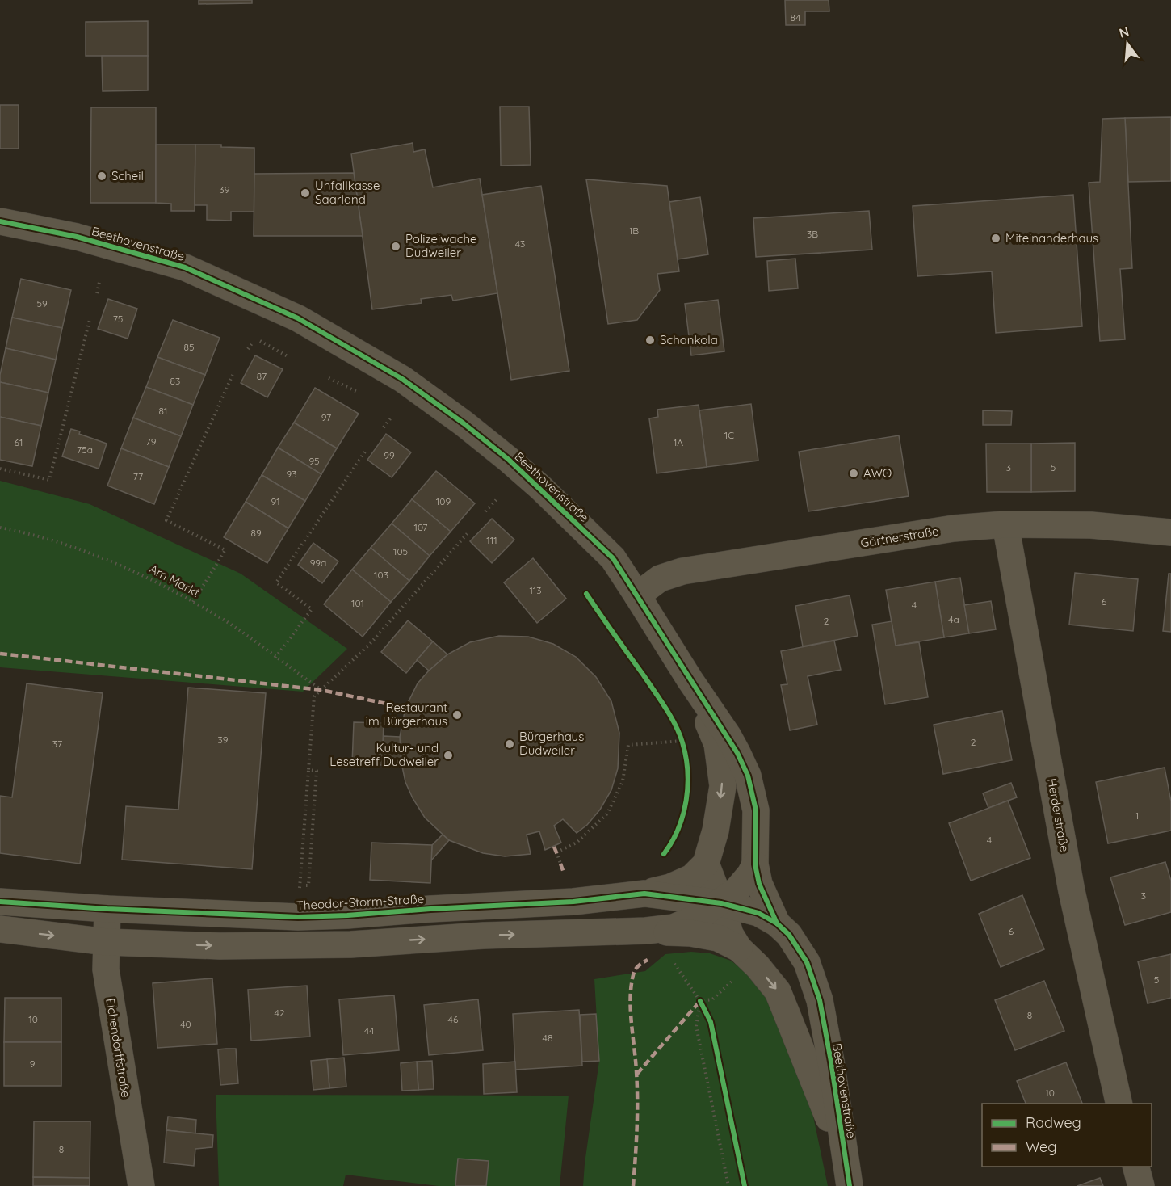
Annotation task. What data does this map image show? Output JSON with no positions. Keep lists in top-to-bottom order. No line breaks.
{"streets":{"street":["Beethovenstraße","Gärtnerstraße","Herderstraße","Theodor-Storm-Straße","Eichendorffstraße"],"path":["Am Markt"]},"crossings":[["Beethovenstraße","Gärtnerstraße"],["Beethovenstraße","Theodor-Storm-Straße"],["Gärtnerstraße","Herderstraße"],["Theodor-Storm-Straße","Eichendorffstraße"]],"places":["Scheil","Unfallkasse Saarland","Miteinanderhaus","Polizeiwache Dudweiler","Schankola","AWO","Restaurant im Bürgerhaus","Bürgerhaus Dudweiler","Kultur- und Lesetreff Dudweiler"],"house_numbers":["84","39","1B","3B","43","59","75","85","87","83","81","97","1C","79","61","1A","75a","99","95","3","5","93","77","91","109","107","89","111","105","99a","103","113","6","101","4","4a","2","39","2","37","1","4","3","6","5","42","8","10","46","40","44","48","9","10","8"],"legend":["Radweg","Weg"],"north":"top"}
